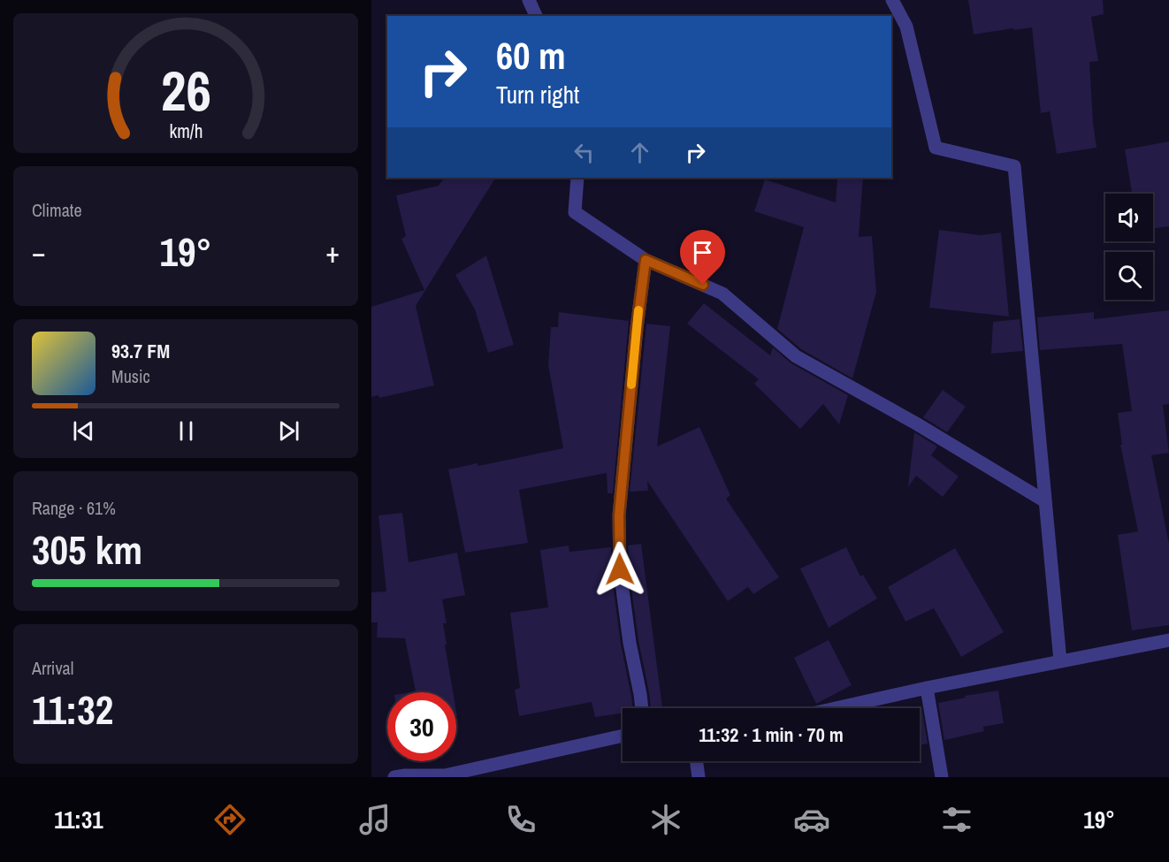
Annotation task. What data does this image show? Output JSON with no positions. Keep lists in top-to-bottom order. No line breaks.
{"page":{"turn":["60 m","Turn right"],"tile":["Climate",["Range · 61%","305 km"],["Arrival","11:32"]],"heat":["−","19°","+"],"song":["93.7 FM","Music"],"limit":"30","trip":"11:32 · 1 min · 70 m","tabs":["11:31","19°"],"gauge":["26","km/h"]}}
